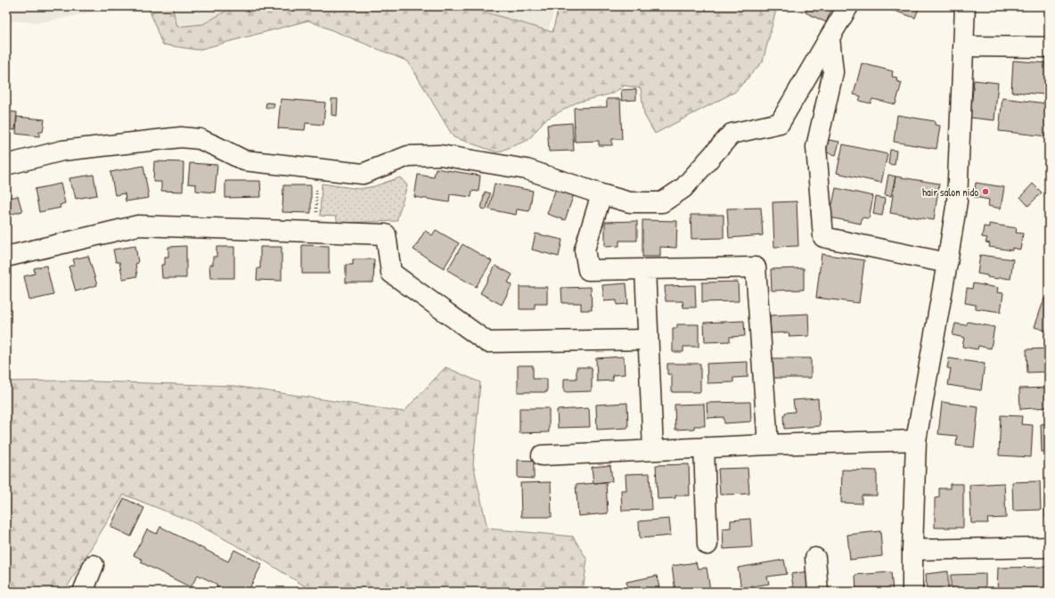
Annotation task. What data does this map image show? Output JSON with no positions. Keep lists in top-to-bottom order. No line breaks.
{"places":["hair salon nido"]}
